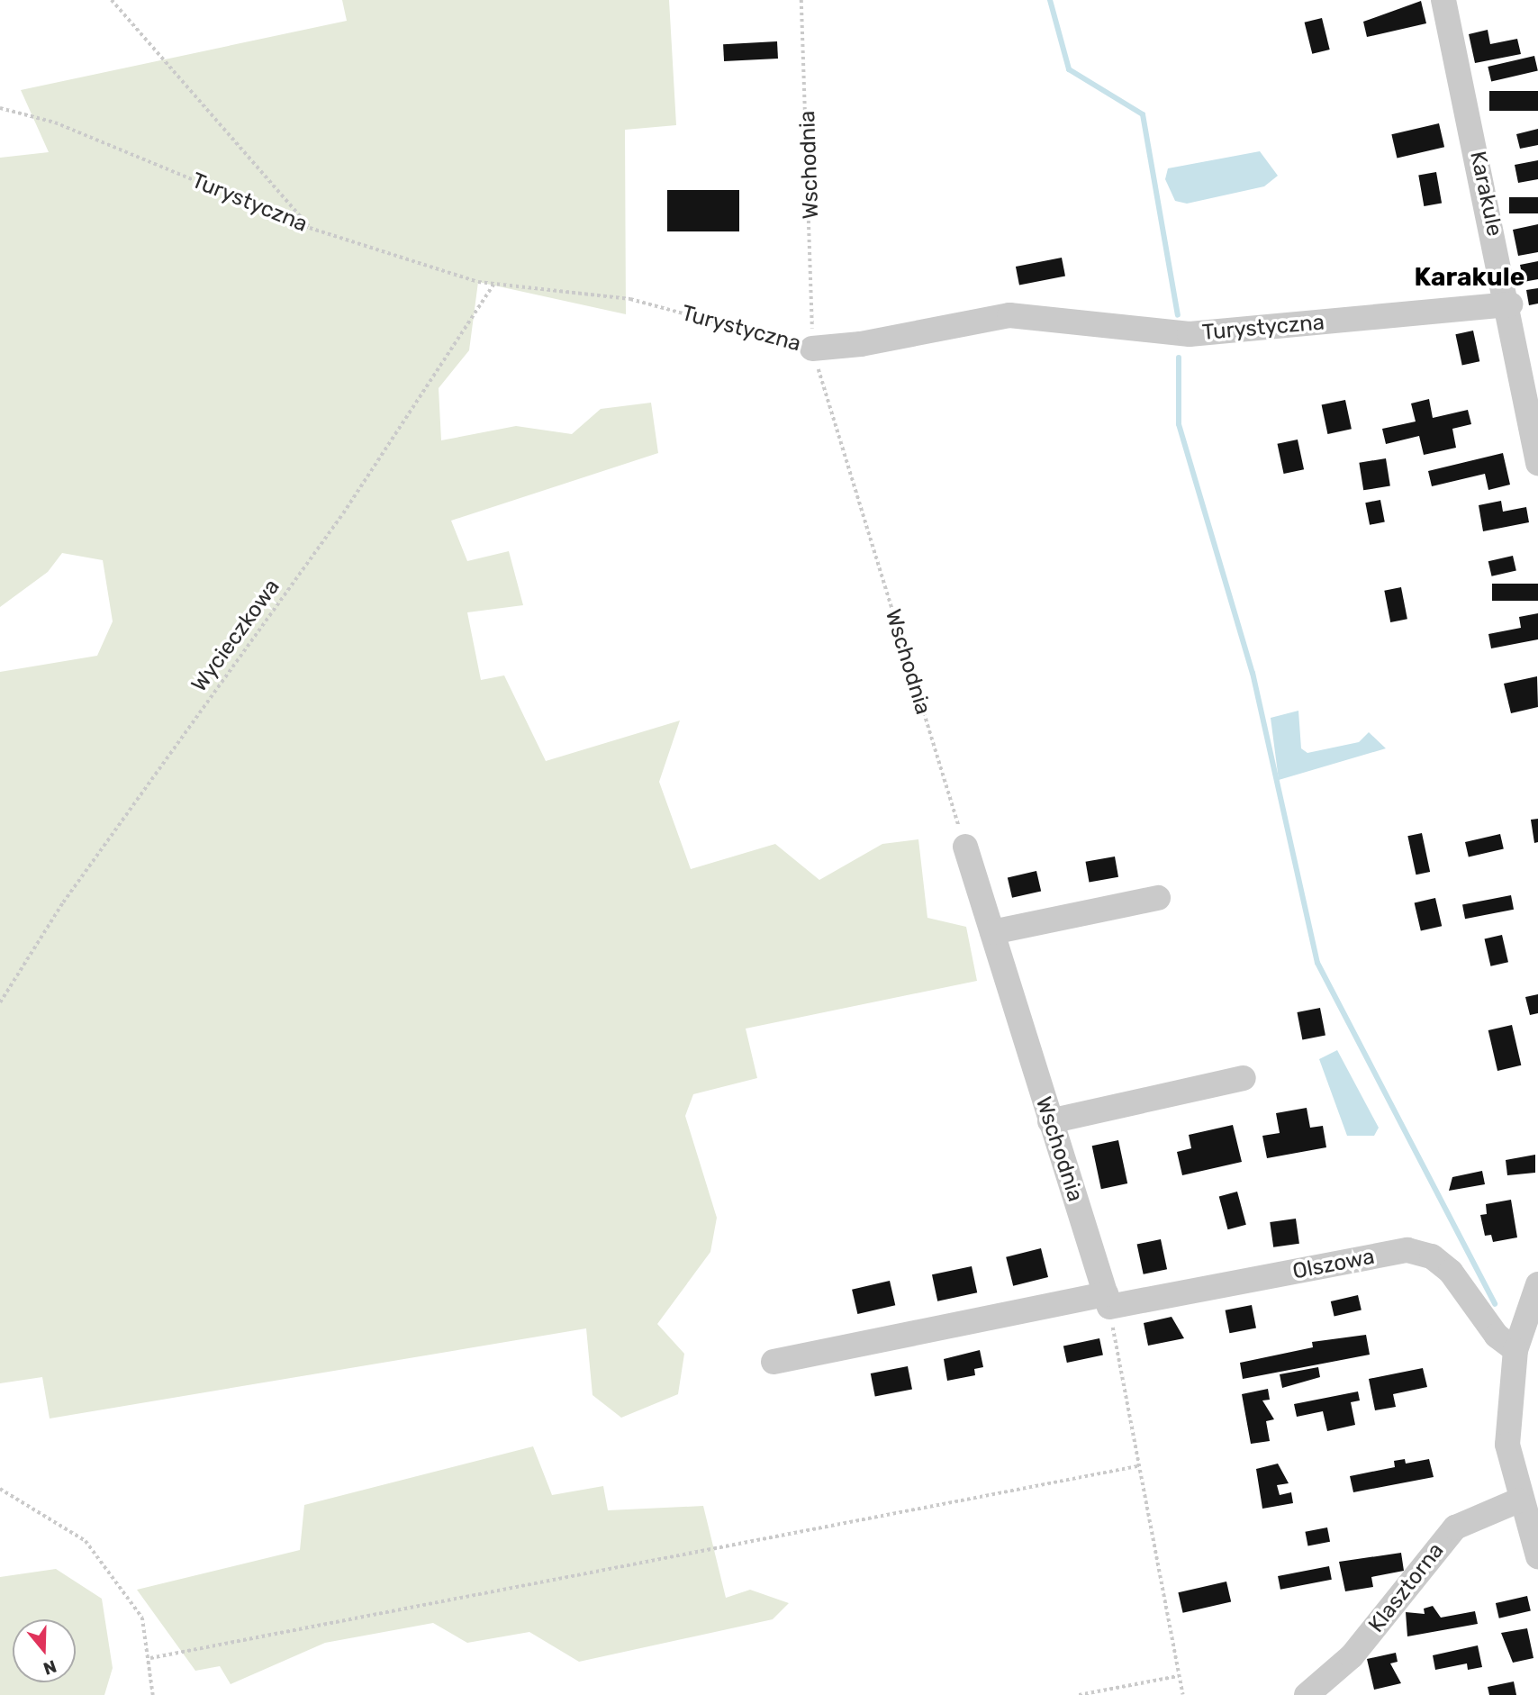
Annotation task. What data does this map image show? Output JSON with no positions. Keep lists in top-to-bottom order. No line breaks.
{"streets":{"street":["Wschodnia","Karakule","Turystyczna","Olszowa","Klasztorna"],"path":["Wycieczkowa"]},"crossings":[["Wschodnia","Turystyczna"],["Wschodnia","Olszowa"],["Karakule","Turystyczna"],["Turystyczna","Wycieczkowa"]],"districts":["Karakule"],"north":"bottom"}
